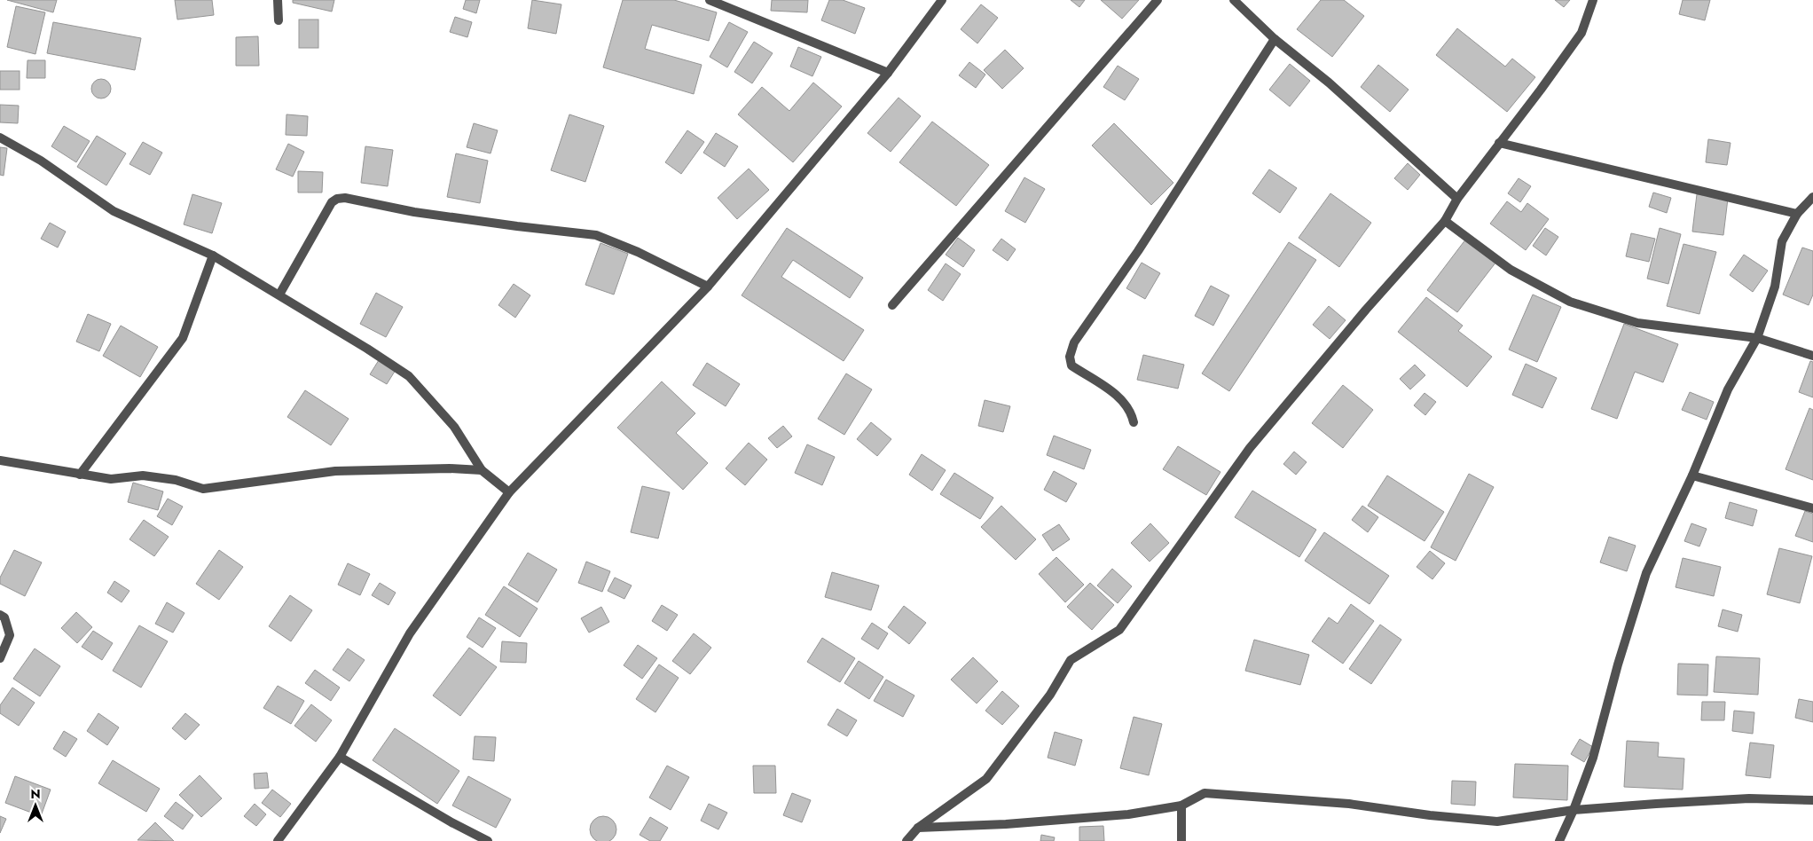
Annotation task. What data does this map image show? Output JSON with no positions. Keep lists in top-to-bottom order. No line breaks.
{"north":"top"}
